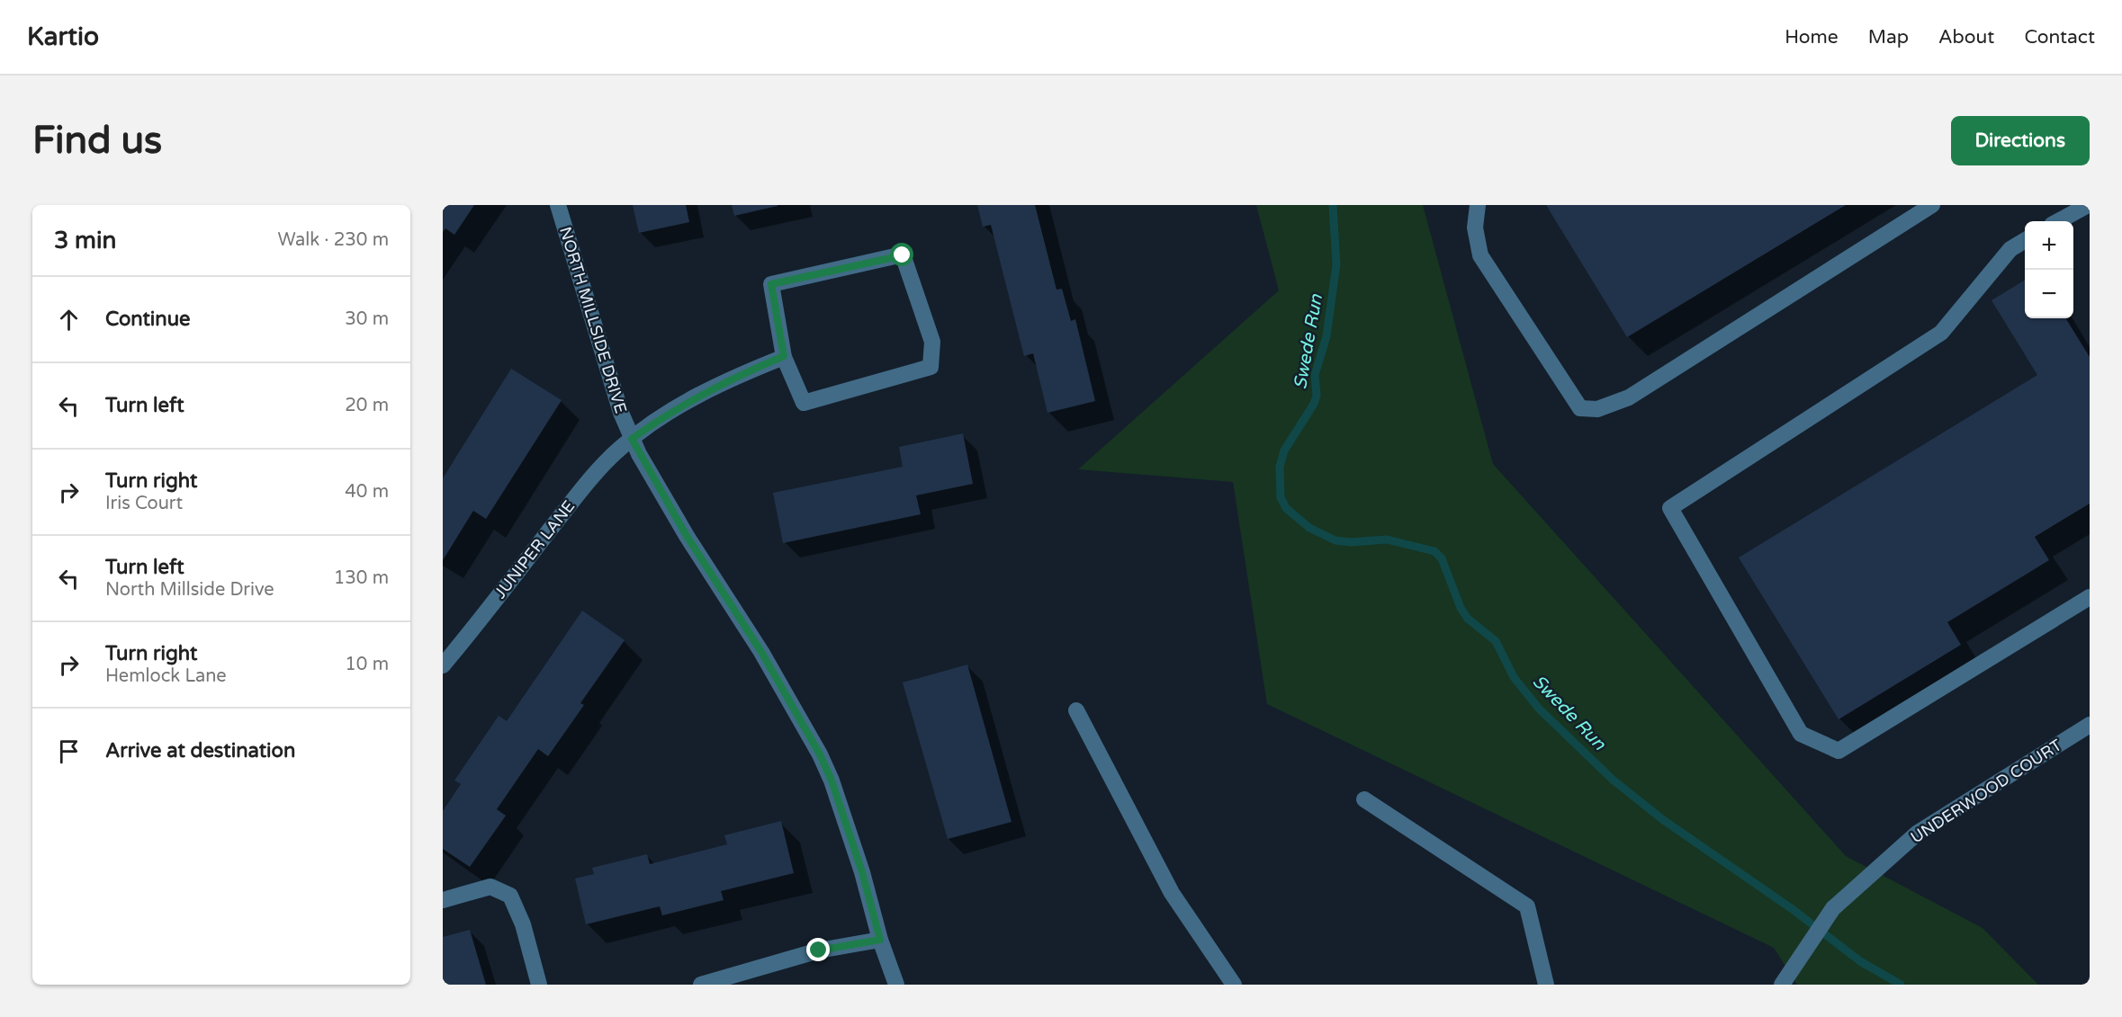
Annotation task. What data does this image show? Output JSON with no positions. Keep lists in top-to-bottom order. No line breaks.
{"streets":{"street":["NORTH MILLSIDE DRIVE","JUNIPER LANE","UNDERWOOD COURT"]},"crossings":[["NORTH MILLSIDE DRIVE","JUNIPER LANE"]],"water":["Swede Run"],"page":{"header":"Kartio","nav":["Home","Map","About","Contact"],"buttons":"Directions","title":"Find us","heading":["3 min","Walk · 230 m"],"map_buttons":["+","−"],"list":[["Continue","30 m"],["Turn left","20 m"],["Turn right","Iris Court","40 m"],["Turn left","North Millside Drive","130 m"],["Turn right","Hemlock Lane","10 m"],"Arrive at destination"]}}
